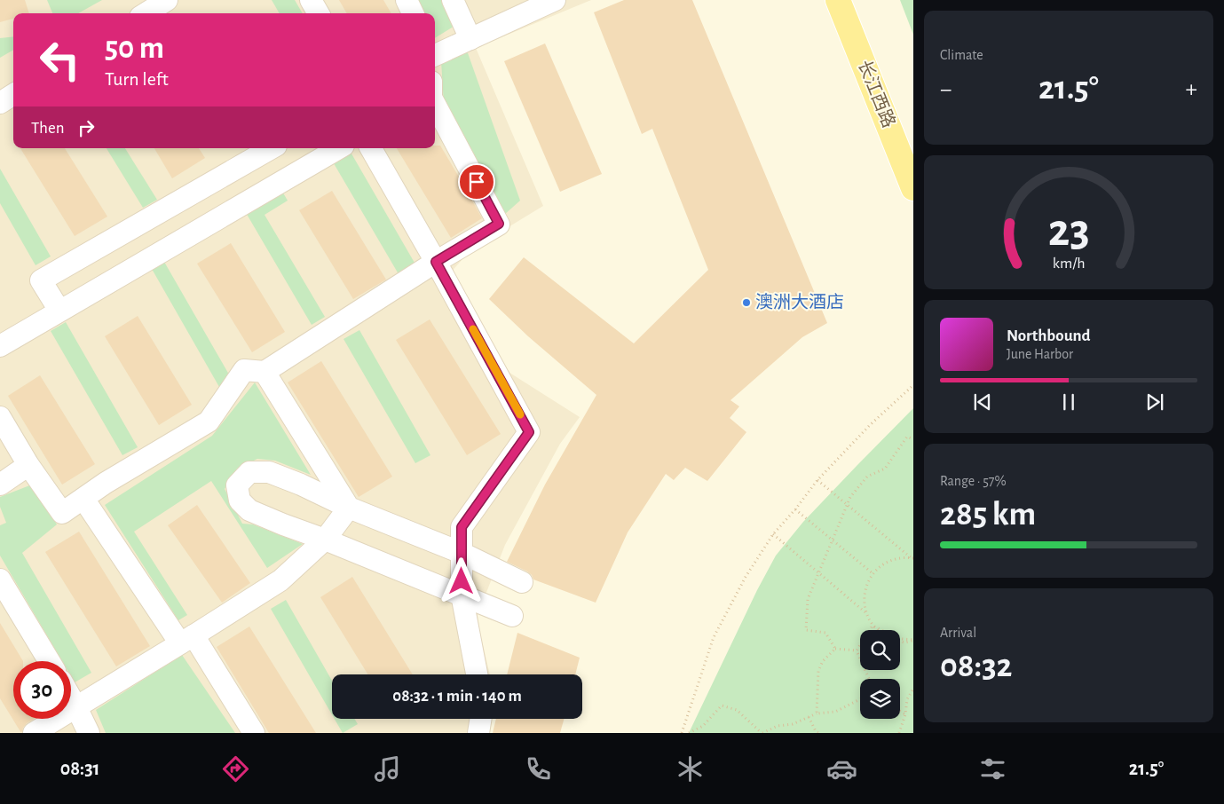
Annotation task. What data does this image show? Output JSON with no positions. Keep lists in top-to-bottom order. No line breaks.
{"streets":{"main road":["长江西路"]},"places":["澳洲大酒店"],"page":{"tile":["Climate",["Range · 57%","285 km"],["Arrival","08:32"]],"turn":["50 m","Turn left"],"heat":["−","21.5°","+"],"then":"Then","song":["Northbound","June Harbor"],"limit":"30","trip":"08:32 · 1 min · 140 m","tabs":["08:31","21.5°"],"gauge":["23","km/h"]}}
